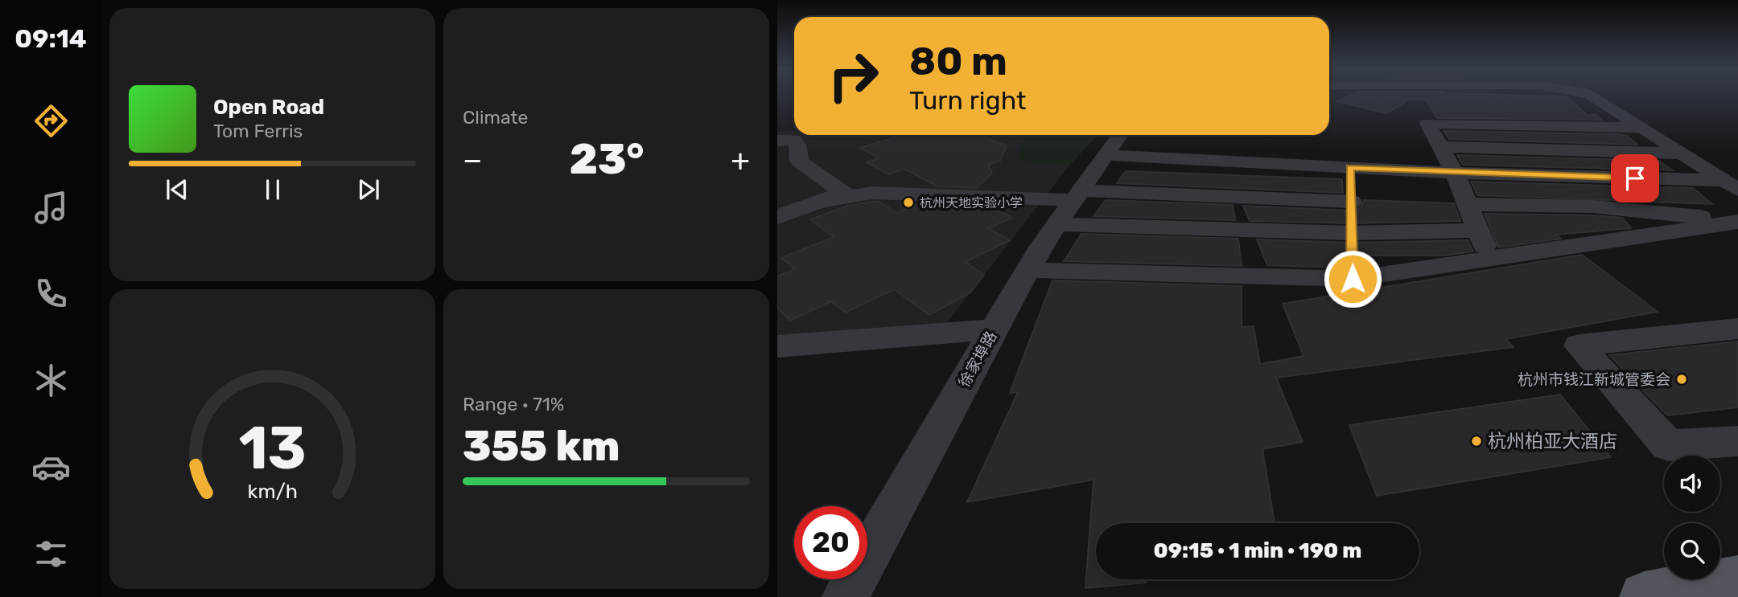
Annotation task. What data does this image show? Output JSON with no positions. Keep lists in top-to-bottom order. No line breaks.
{"streets":{"street":["徐家埠路"]},"places":["杭州天地实验小学","杭州市钱江新城管委会","杭州柏亚大酒店"],"page":{"tabs":"09:14","tile":["Climate",["Range · 71%","355 km"]],"turn":["80 m","Turn right"],"song":["Open Road","Tom Ferris"],"heat":["−","23°","+"],"limit":"20","trip":"09:15 · 1 min · 190 m","gauge":["13","km/h"]}}
